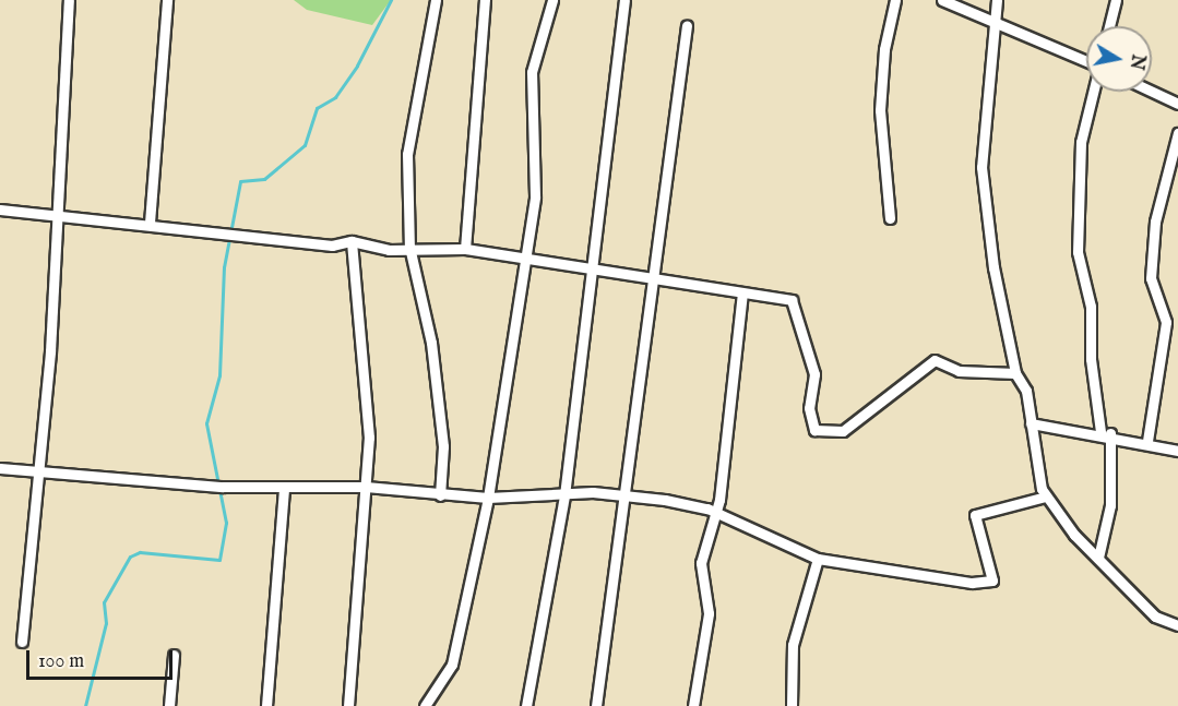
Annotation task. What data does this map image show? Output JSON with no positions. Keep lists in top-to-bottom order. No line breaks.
{"scale_bar":"100 m","north":"right"}
